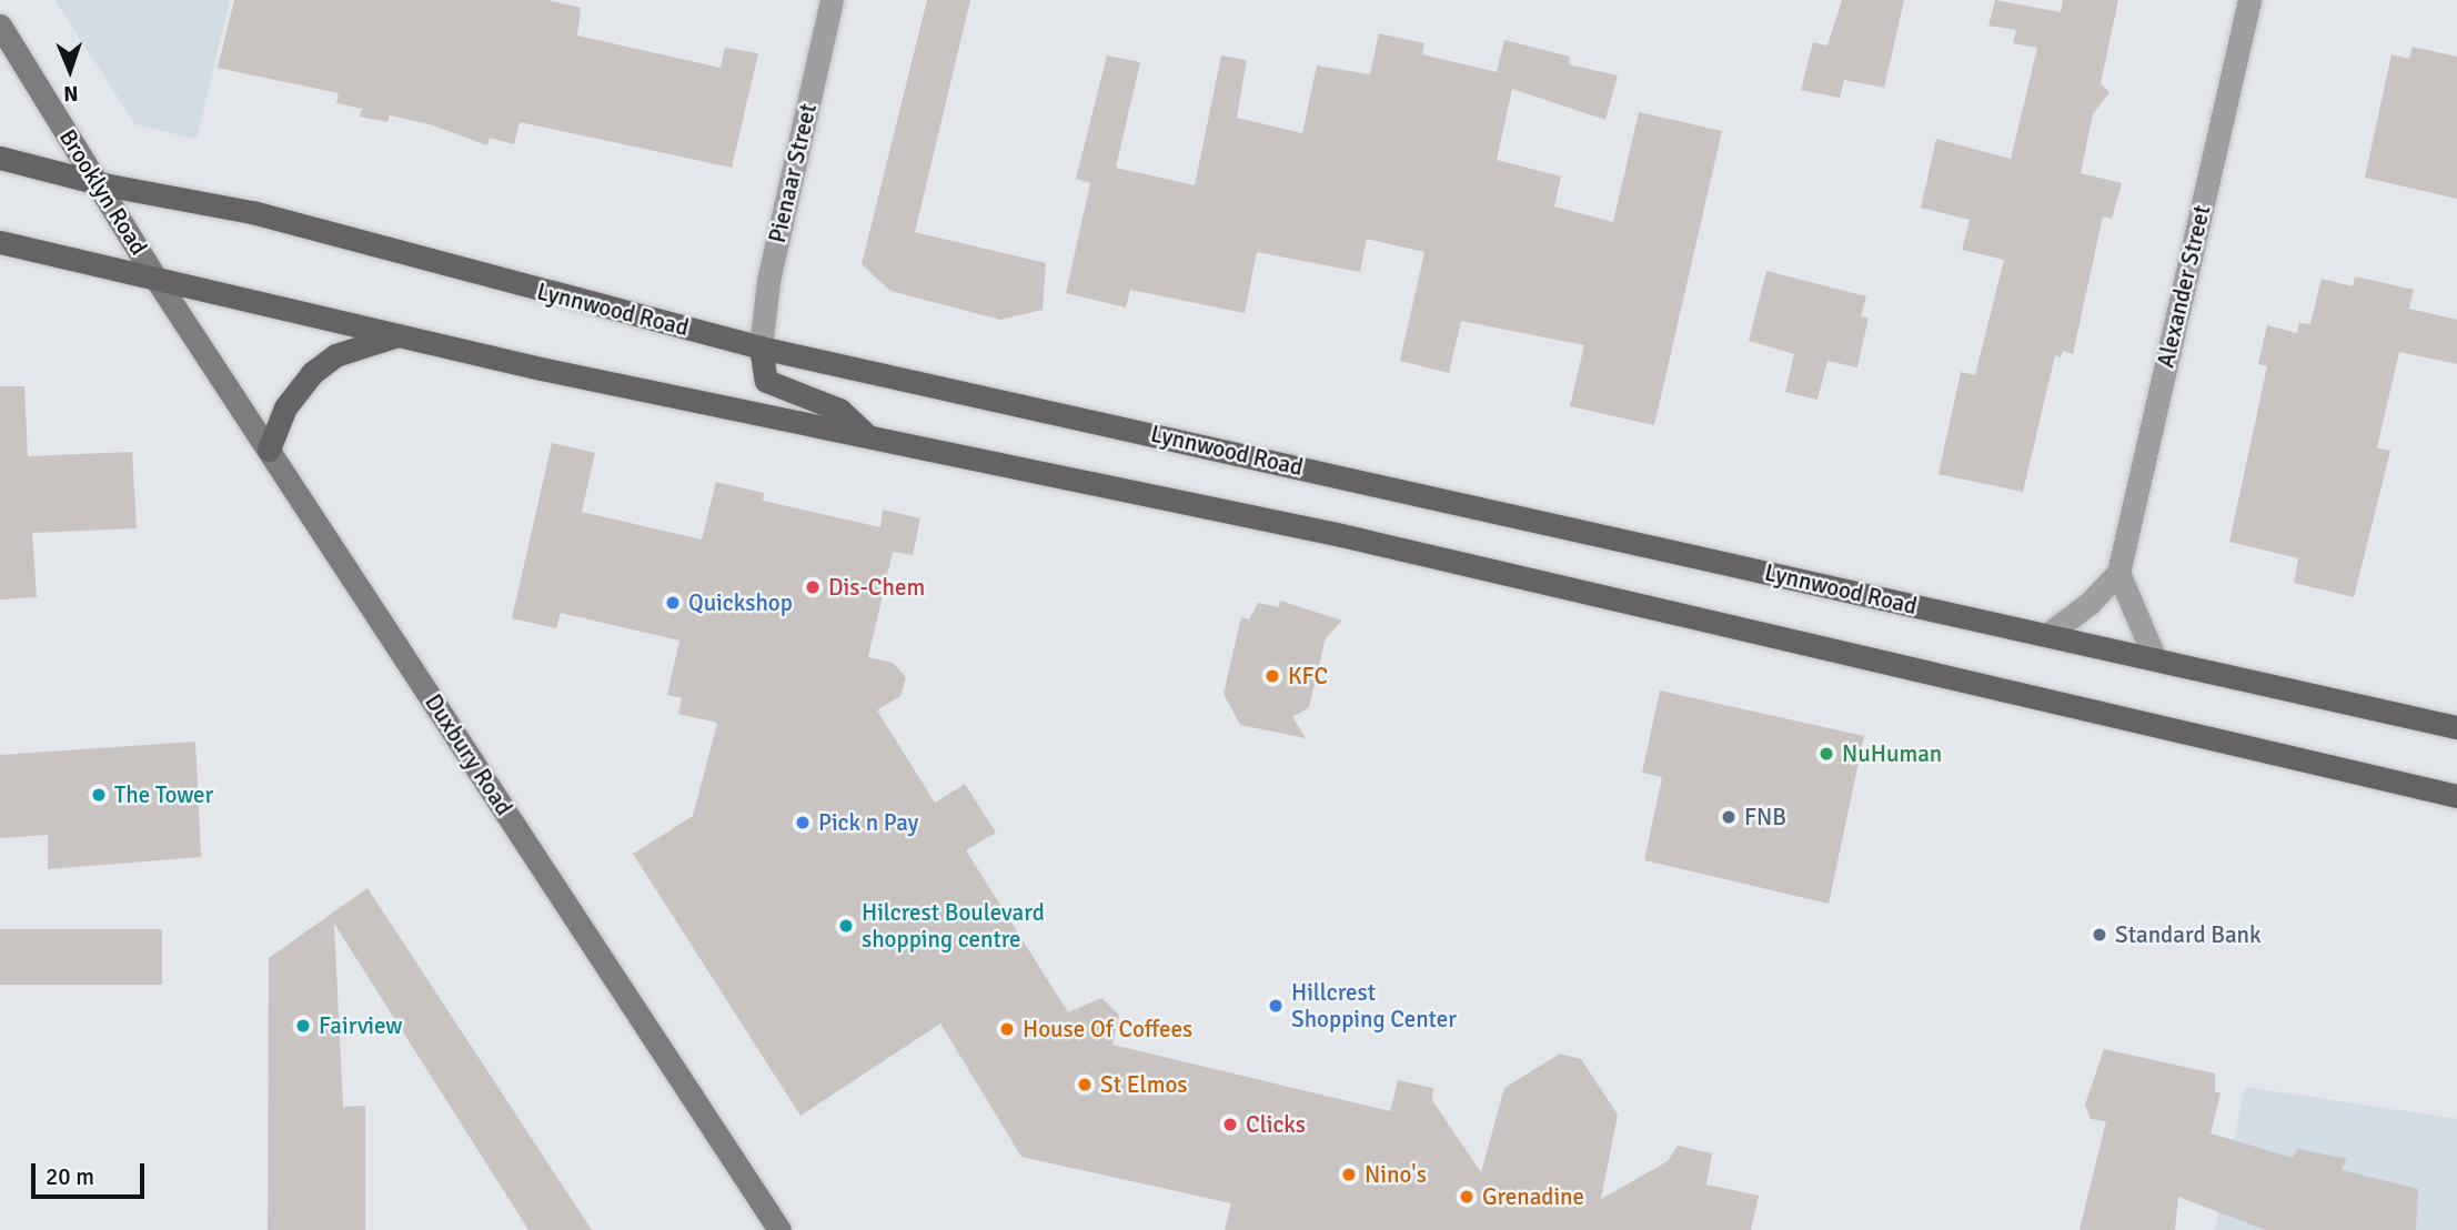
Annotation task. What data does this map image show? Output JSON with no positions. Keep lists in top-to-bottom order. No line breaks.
{"streets":{"main road":["Brooklyn Road","Lynnwood Road","Duxbury Road"],"street":["Pienaar Street","Alexander Street"]},"crossings":[["Pienaar Street","Lynnwood Road"],["Brooklyn Road","Lynnwood Road"],["Brooklyn Road","Duxbury Road"]],"places":["Dis-Chem","Quickshop","KFC","NuHuman","The Tower","FNB","Pick n Pay","Hilcrest Boulevard shopping centre","Standard Bank","Hillcrest Shopping Center","Fairview","House Of Coffees","St Elmos","Clicks","Nino's","Grenadine"],"scale_bar":"20 m","north":"bottom"}
